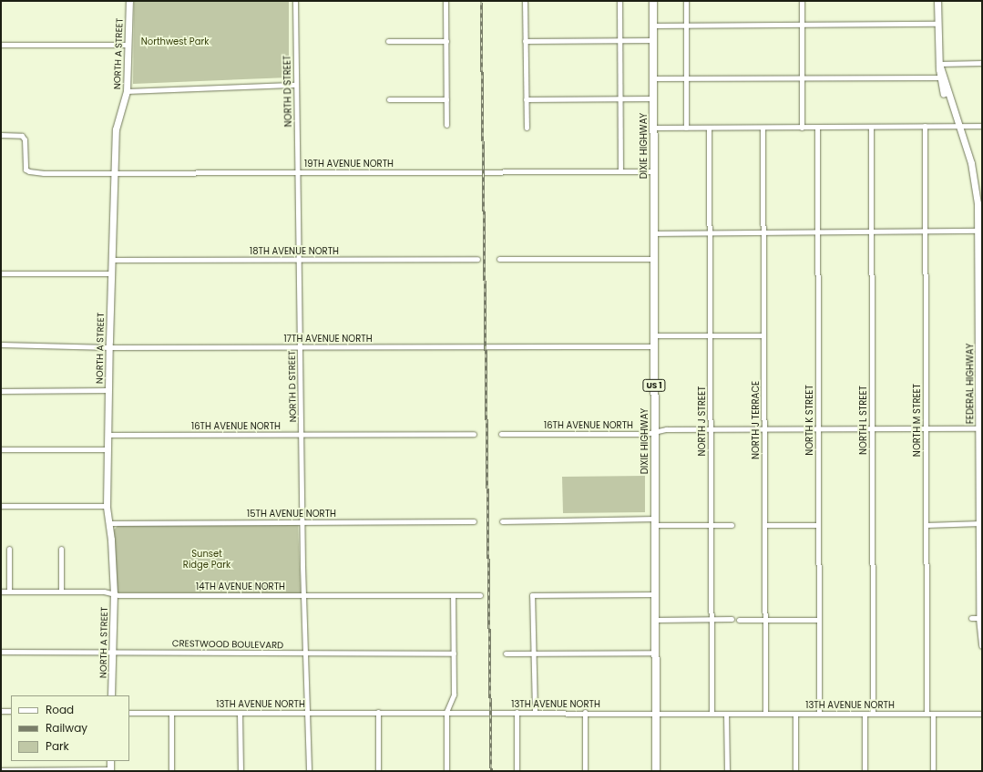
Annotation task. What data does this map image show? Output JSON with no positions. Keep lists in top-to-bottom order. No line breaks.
{"streets":{"main road":["NORTH A STREET","DIXIE HIGHWAY","FEDERAL HIGHWAY","US 1"],"street":["NORTH D STREET","19TH AVENUE NORTH","18TH AVENUE NORTH","17TH AVENUE NORTH","NORTH J TERRACE","NORTH K STREET","NORTH L STREET","NORTH M STREET","NORTH J STREET","16TH AVENUE NORTH","15TH AVENUE NORTH","14TH AVENUE NORTH","CRESTWOOD BOULEVARD","13TH AVENUE NORTH"]},"crossings":[["NORTH A STREET","19TH AVENUE NORTH"],["NORTH A STREET","18TH AVENUE NORTH"],["NORTH A STREET","17TH AVENUE NORTH"],["NORTH A STREET","16TH AVENUE NORTH"],["NORTH A STREET","15TH AVENUE NORTH"],["NORTH A STREET","14TH AVENUE NORTH"],["NORTH A STREET","CRESTWOOD BOULEVARD"],["NORTH D STREET","19TH AVENUE NORTH"],["NORTH D STREET","18TH AVENUE NORTH"],["NORTH D STREET","17TH AVENUE NORTH"],["NORTH D STREET","16TH AVENUE NORTH"],["NORTH D STREET","15TH AVENUE NORTH"],["NORTH D STREET","14TH AVENUE NORTH"],["NORTH D STREET","CRESTWOOD BOULEVARD"],["NORTH D STREET","13TH AVENUE NORTH"],["DIXIE HIGHWAY","19TH AVENUE NORTH"],["DIXIE HIGHWAY","17TH AVENUE NORTH"],["DIXIE HIGHWAY","16TH AVENUE NORTH"],["DIXIE HIGHWAY","13TH AVENUE NORTH"],["FEDERAL HIGHWAY","16TH AVENUE NORTH"],["NORTH J TERRACE","16TH AVENUE NORTH"],["NORTH J TERRACE","13TH AVENUE NORTH"],["NORTH K STREET","16TH AVENUE NORTH"],["NORTH K STREET","13TH AVENUE NORTH"],["NORTH L STREET","16TH AVENUE NORTH"],["NORTH L STREET","13TH AVENUE NORTH"],["NORTH M STREET","16TH AVENUE NORTH"],["NORTH M STREET","13TH AVENUE NORTH"],["NORTH J STREET","16TH AVENUE NORTH"],["NORTH J STREET","13TH AVENUE NORTH"]],"parks":["Northwest Park","Sunset Ridge Park"],"legend":["Road","Railway","Park"]}
